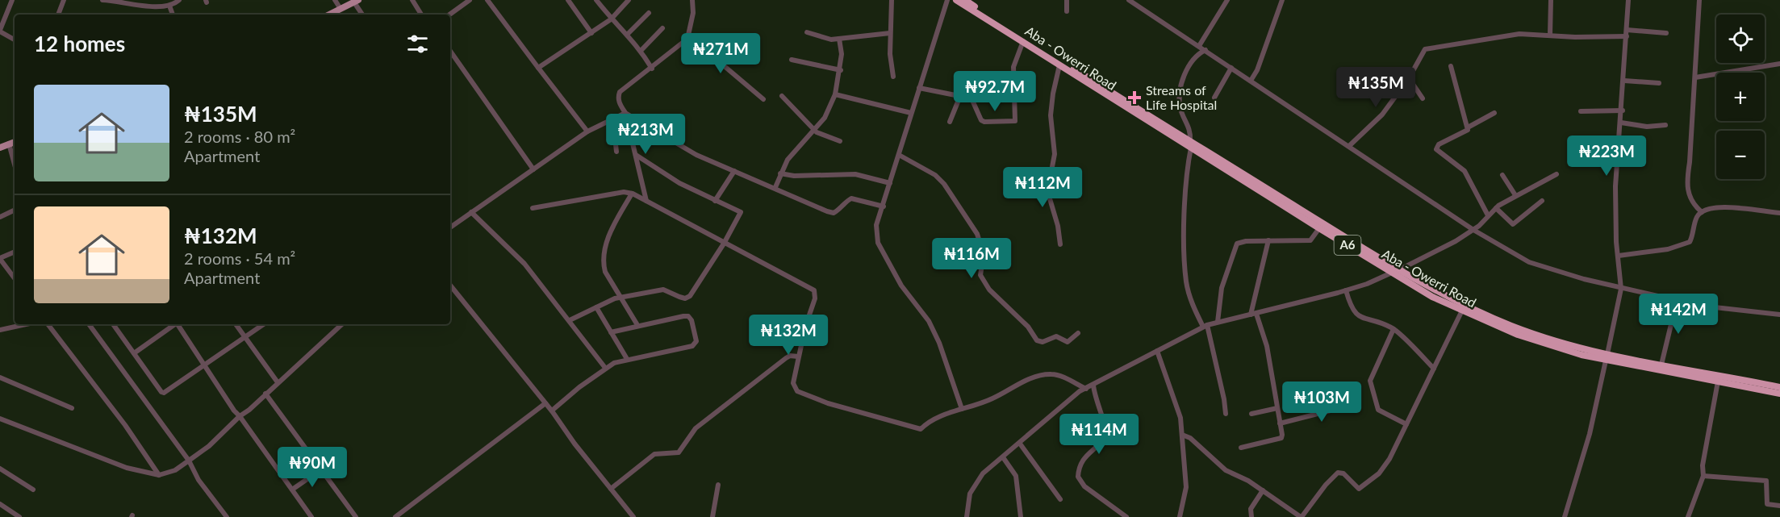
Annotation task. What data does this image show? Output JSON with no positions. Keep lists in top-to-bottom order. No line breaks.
{"streets":{"highway":["Aba - Owerri Road","A6"]},"places":{"health":["Streams of Life Hospital"]},"page":{"map_buttons":["+","−"],"heading":"12 homes","price":["₦271M","₦135M","₦92.7M","₦213M","₦223M","₦112M","₦116M","₦142M","₦132M","₦103M","₦114M","₦90M"],"list":[{"name":"₦135M","note":"2 rooms · 80 m² · Apartment"},{"name":"₦132M","note":"2 rooms · 54 m² · Apartment"}]}}
